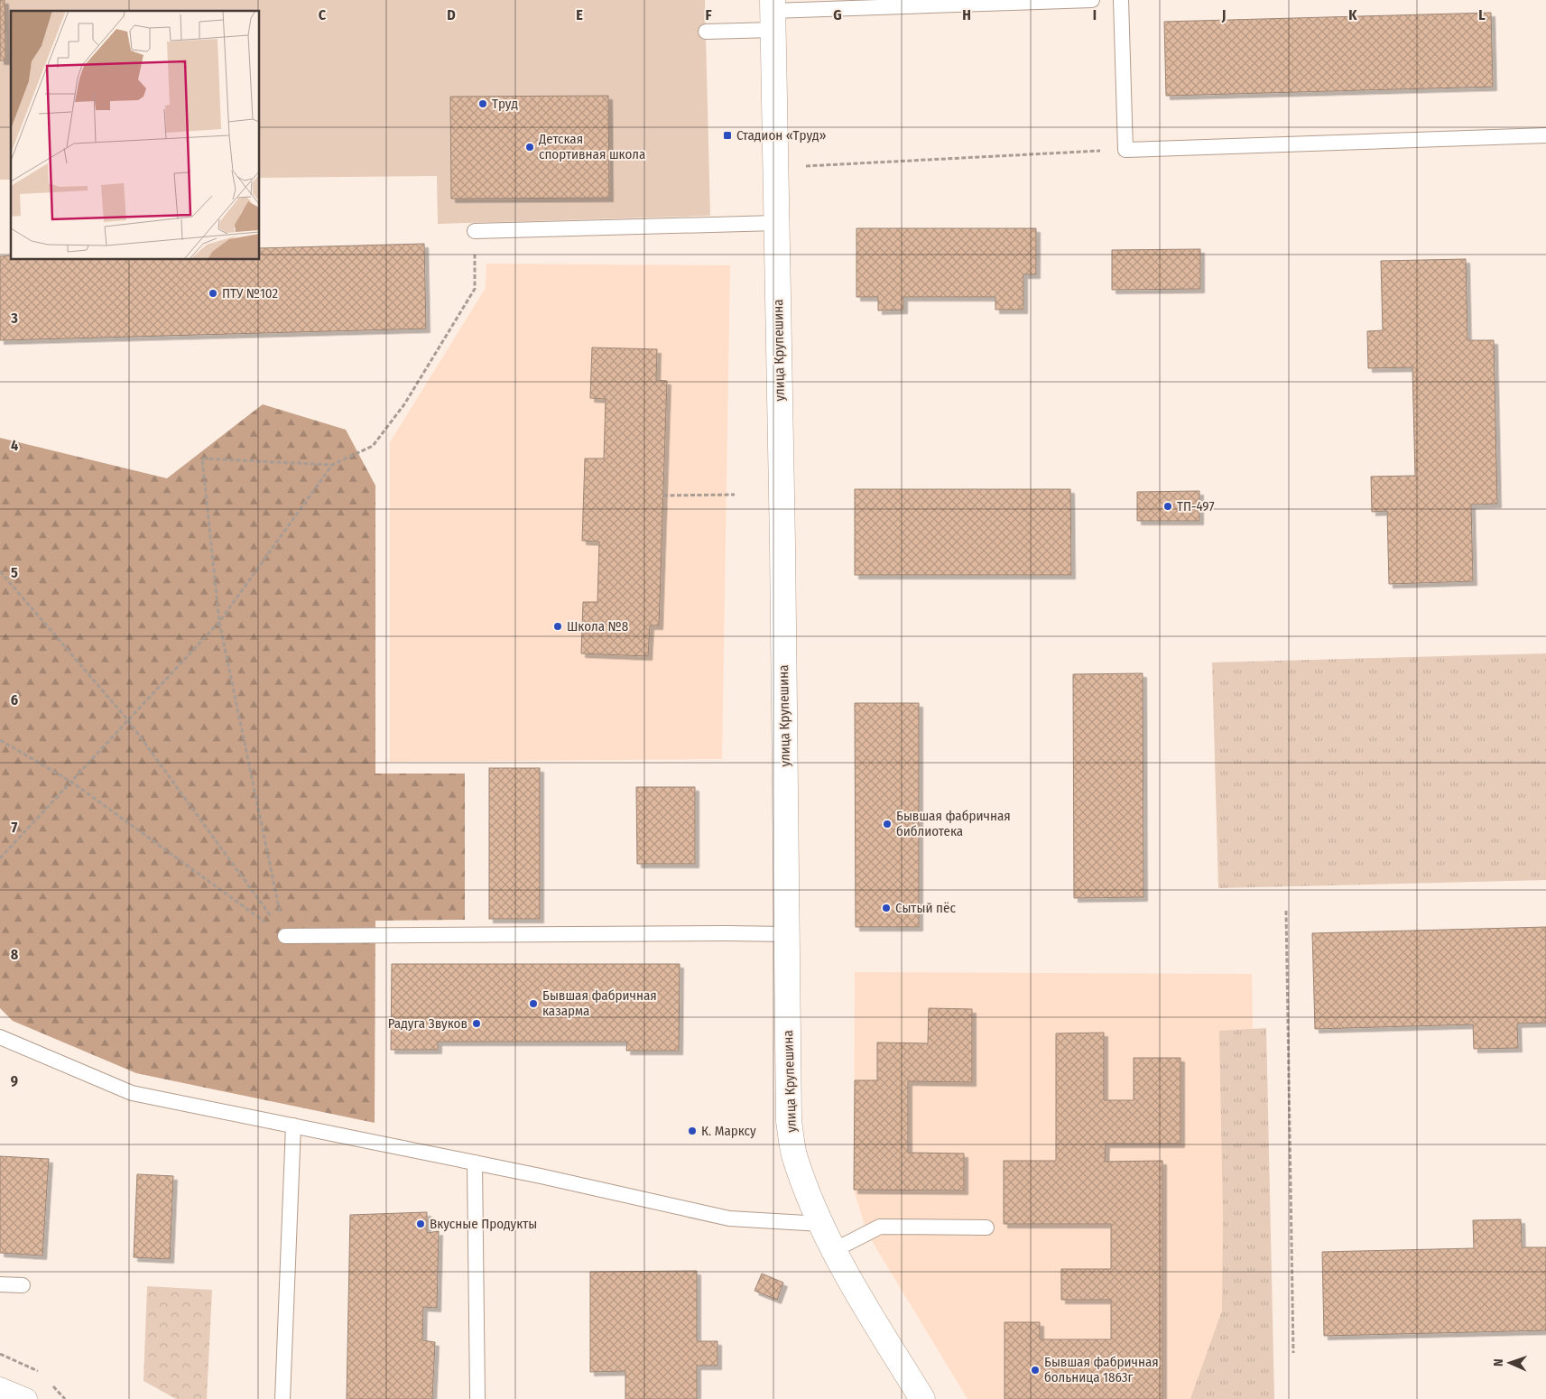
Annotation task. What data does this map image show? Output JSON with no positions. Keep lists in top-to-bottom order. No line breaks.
{"streets":{"main road":["улица Крупешина"]},"places":{"other":["Труд","Детская спортивная школа","ПТУ №102","ТП-497","Школа №8","Бывшая фабричная библиотека","Сытый пёс","Бывшая фабричная казарма","Радуга Звуков","К. Марксу","Вкусные Продукты","Бывшая фабричная больница 1863г"],"transit":["Стадион «Труд»"]},"north":"left","grid":{"columns":["C","D","E","F","G","H","I","J","K","L"],"rows":["3","4","5","6","7","8","9"]}}
